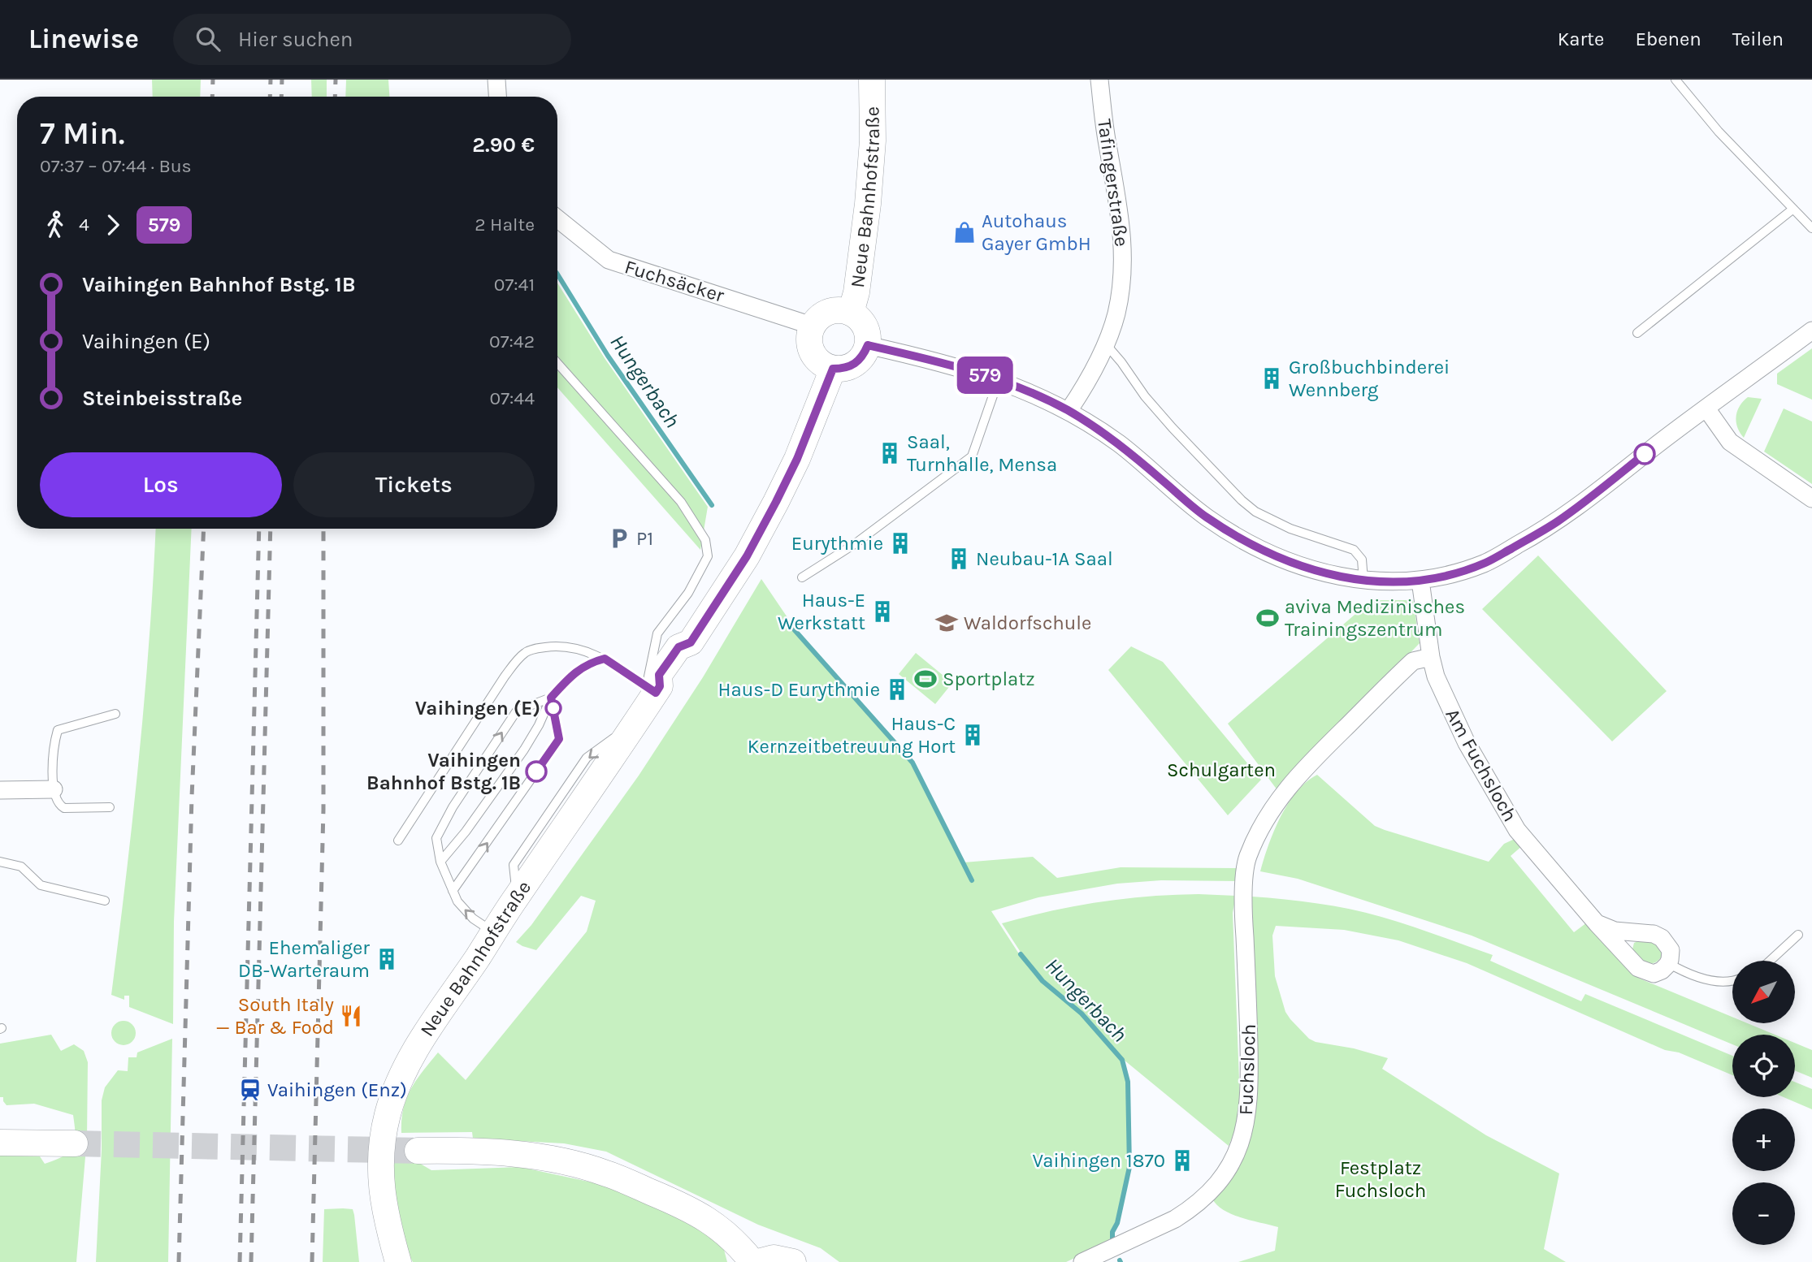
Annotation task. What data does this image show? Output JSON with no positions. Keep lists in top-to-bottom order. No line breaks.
{"streets":{"main road":["Neue Bahnhofstraße"],"street":["Tafingerstraße","Fuchsäcker","Am Fuchsloch","Fuchsloch"]},"crossings":[["Neue Bahnhofstraße","Fuchsäcker"],["Am Fuchsloch","Fuchsloch"]],"water":["Hungerbach"],"parks":["Schulgarten","Festplatz Fuchsloch"],"places":{"shop":["Autohaus Gayer GmbH"],"building":["Großbuchbinderei Wennberg","Saal, Turnhalle, Mensa","Eurythmie","Neubau-1A Saal","Haus-E Werkstatt","Haus-D Eurythmie","Haus-C Kernzeitbetreuung Hort","Ehemaliger DB-Warteraum","Vaihingen 1870"],"parking":["P1"],"sports":["aviva Medizinisches Trainingszentrum","Sportplatz"],"school or university":["Waldorfschule"],"other":["Vaihingen (E)","Vaihingen Bahnhof Bstg. 1B"],"restaurant":["South Italy — Bar & Food"],"station":["Vaihingen (Enz)"]},"lines":["bus line 579"],"north":"bottom left","page":{"header":"Linewise","search":"Hier suchen","nav":["Karte","Ebenen","Teilen"],"on_map":"579","heading":["7 Min.","07:37 – 07:44 · Bus","2.90 €"],"legs":["4","579","2 Halte"],"list":[{"name":"Vaihingen Bahnhof Bstg. 1B","value":"07:41"},{"name":"Vaihingen (E)","value":"07:42"},{"name":"Steinbeisstraße","value":"07:44"}],"buttons":["Los","Tickets"],"map_buttons":["+","−"]}}
